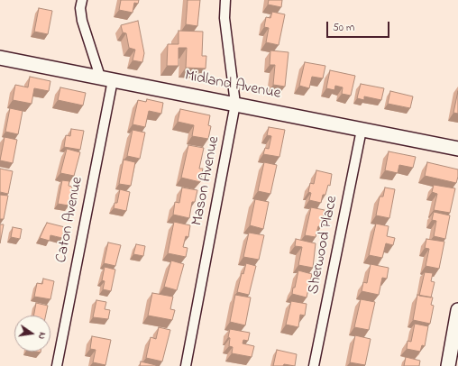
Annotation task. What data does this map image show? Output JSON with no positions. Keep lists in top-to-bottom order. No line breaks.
{"streets":{"main road":["Midland Avenue"],"street":["Mason Avenue","Caton Avenue","Sherwood Place"]},"crossings":[["Midland Avenue","Mason Avenue"],["Midland Avenue","Caton Avenue"],["Midland Avenue","Sherwood Place"]],"scale_bar":"50 m","north":"right"}
